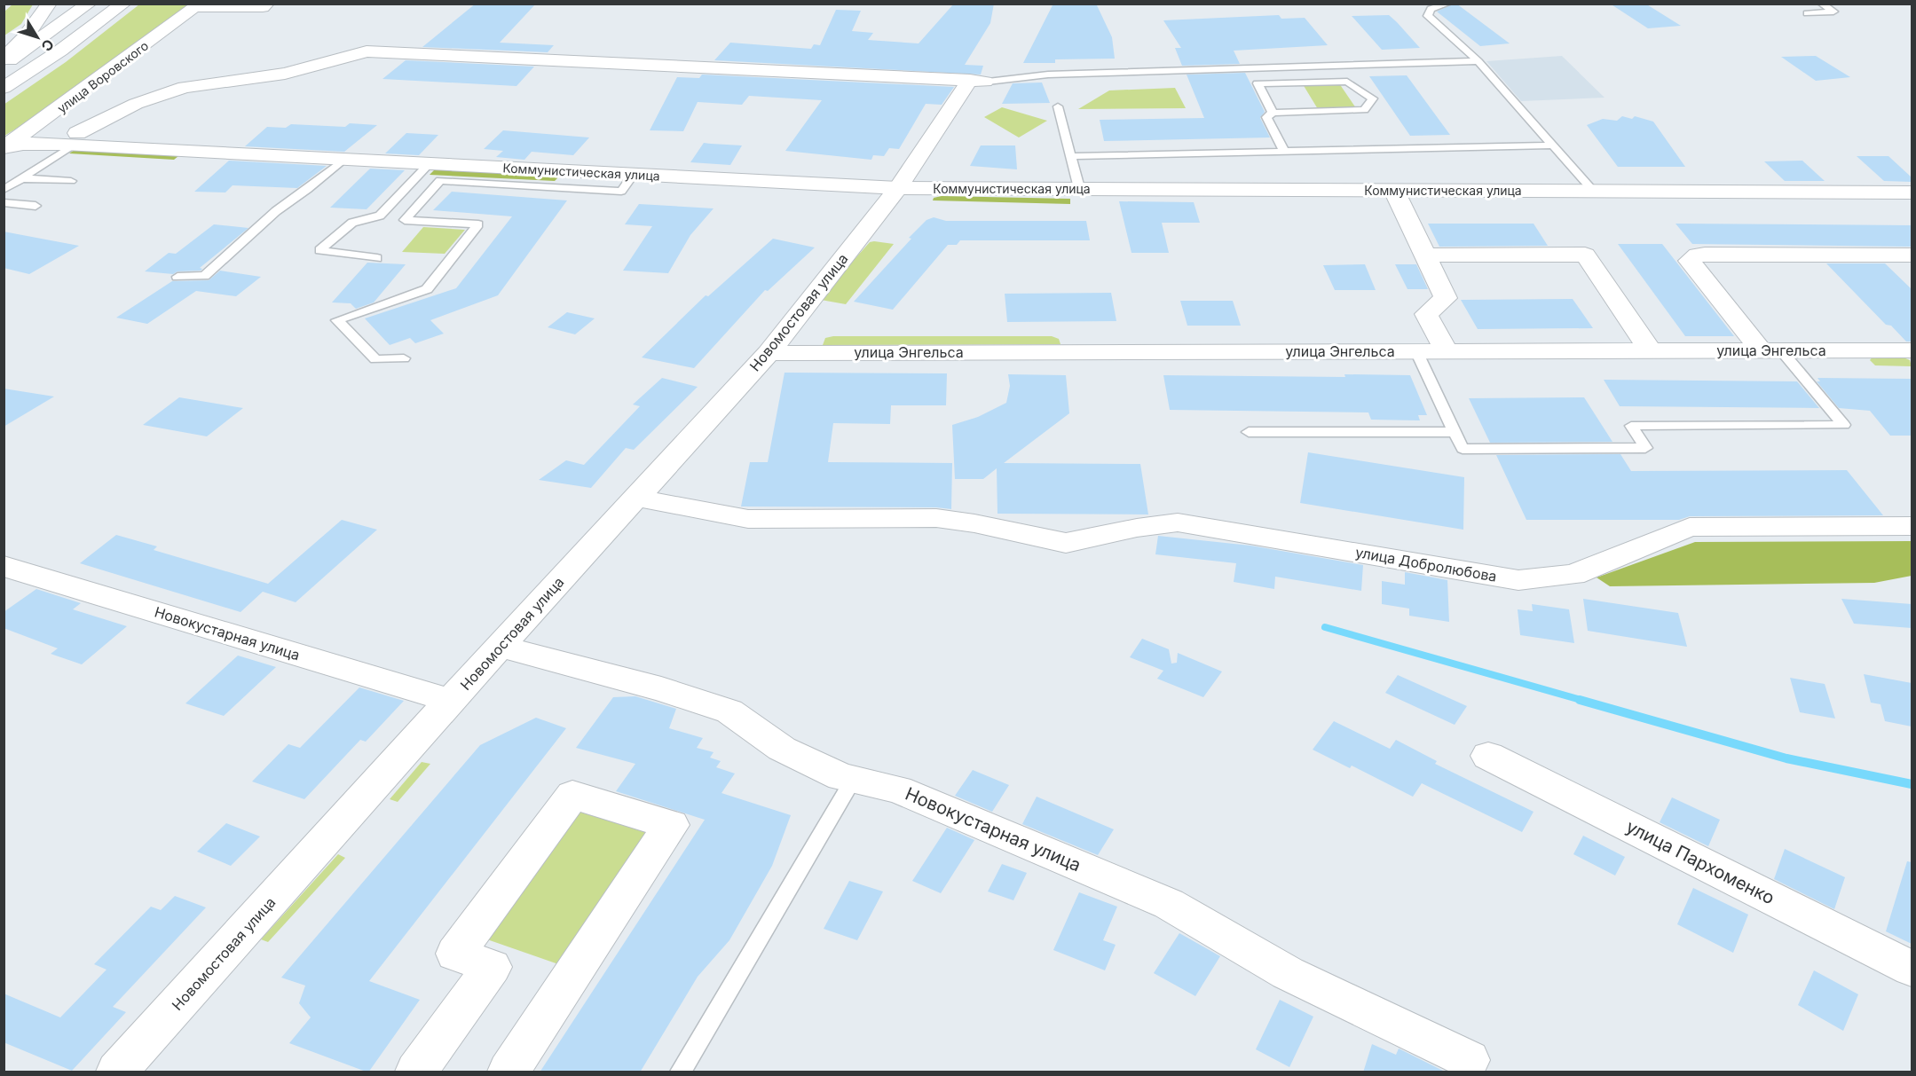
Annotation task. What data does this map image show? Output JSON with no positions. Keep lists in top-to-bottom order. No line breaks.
{"streets":{"street":["улица Воровского","Коммунистическая улица","Новомостовая улица","улица Энгельса","улица Добролюбова","Новокустарная улица","улица Пархоменко"]},"crossings":[["улица Воровского","Коммунистическая улица"],["Коммунистическая улица","Новомостовая улица"],["Новомостовая улица","улица Энгельса"],["Новомостовая улица","улица Добролюбова"],["Новомостовая улица","Новокустарная улица"]],"north":"bottom right"}
